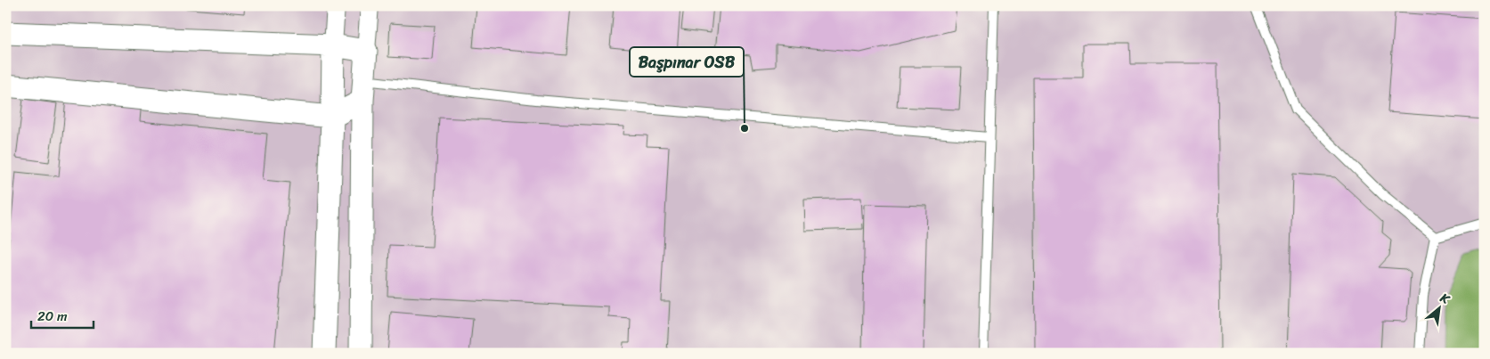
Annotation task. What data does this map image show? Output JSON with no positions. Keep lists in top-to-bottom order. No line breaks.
{"places":["Başpınar OSB"],"scale_bar":"20 m","north":"top right"}
